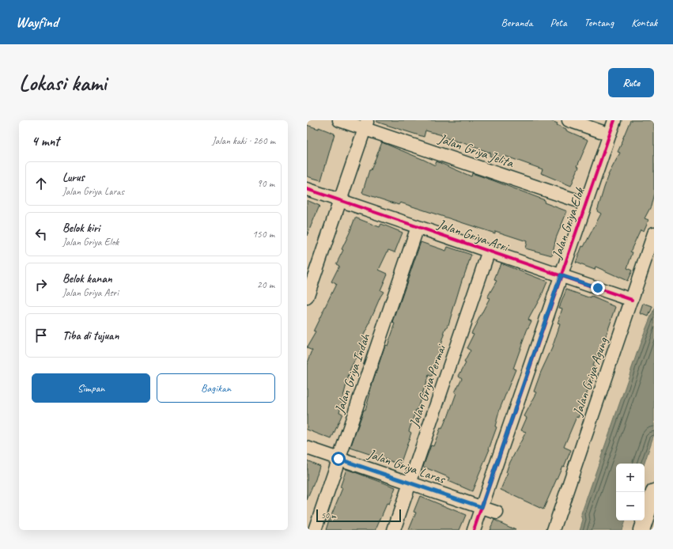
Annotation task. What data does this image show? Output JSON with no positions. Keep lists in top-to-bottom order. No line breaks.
{"streets":{"street":["Jalan Griya Jelita","Jalan Griya Elok","Jalan Griya Asri","Jalan Griya Indah","Jalan Griya Agung","Jalan Griya Permai","Jalan Griya Laras"]},"crossings":[["Jalan Griya Jelita","Jalan Griya Elok"],["Jalan Griya Elok","Jalan Griya Asri"],["Jalan Griya Elok","Jalan Griya Laras"],["Jalan Griya Asri","Jalan Griya Indah"],["Jalan Griya Asri","Jalan Griya Agung"],["Jalan Griya Asri","Jalan Griya Permai"],["Jalan Griya Indah","Jalan Griya Laras"],["Jalan Griya Permai","Jalan Griya Laras"]],"scale_bar":"50 m","page":{"header":"Wayfind","nav":["Beranda","Peta","Tentang","Kontak"],"buttons":["Rute",["Simpan","Bagikan"]],"title":"Lokasi kami","heading":["4 mnt","Jalan kaki · 260 m"],"list":[["Lurus","Jalan Griya Laras","90 m"],["Belok kiri","Jalan Griya Elok","150 m"],["Belok kanan","Jalan Griya Asri","20 m"],"Tiba di tujuan"],"map_buttons":["+","−"],"scale":"50 m"}}
